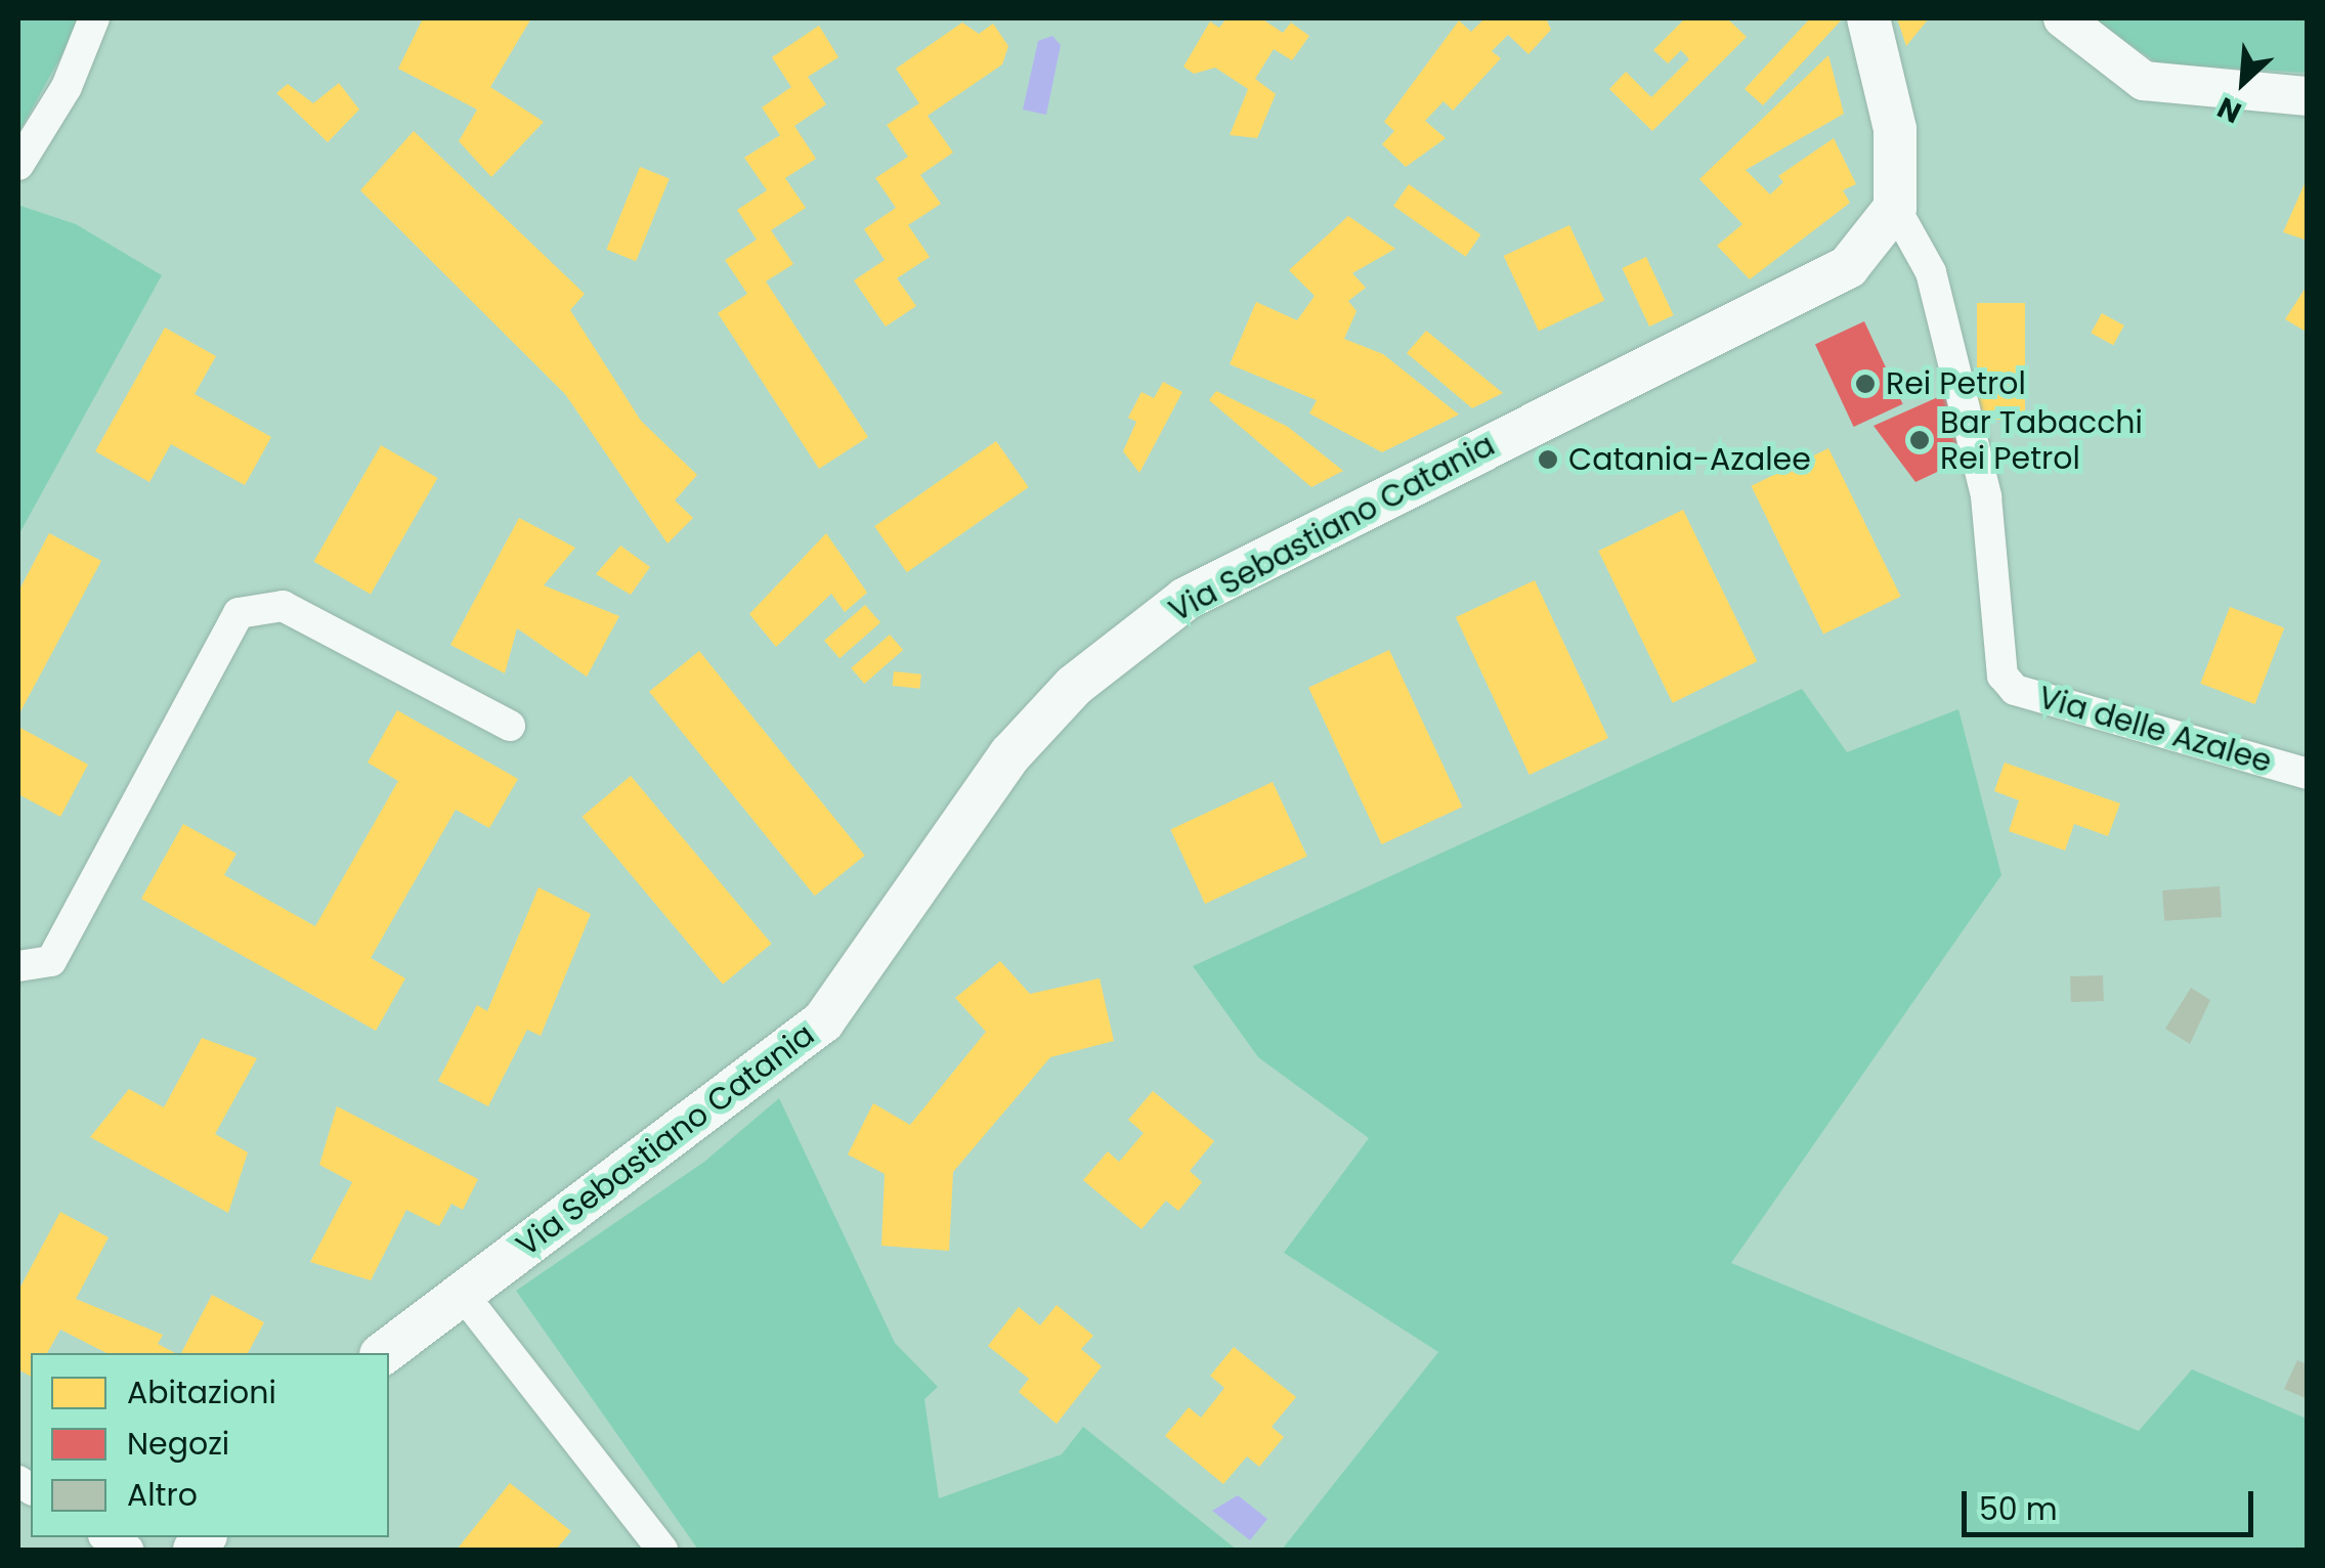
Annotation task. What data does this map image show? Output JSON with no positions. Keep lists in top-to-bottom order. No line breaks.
{"streets":{"main road":["Via Sebastiano Catania"],"street":["Via delle Azalee"]},"crossings":[["Via Sebastiano Catania","Via delle Azalee"]],"places":["Rei Petrol","Bar Tabacchi Rei Petrol","Catania-Azalee"],"legend":["Abitazioni","Negozi","Altro"],"scale_bar":"50 m","north":"bottom left"}
